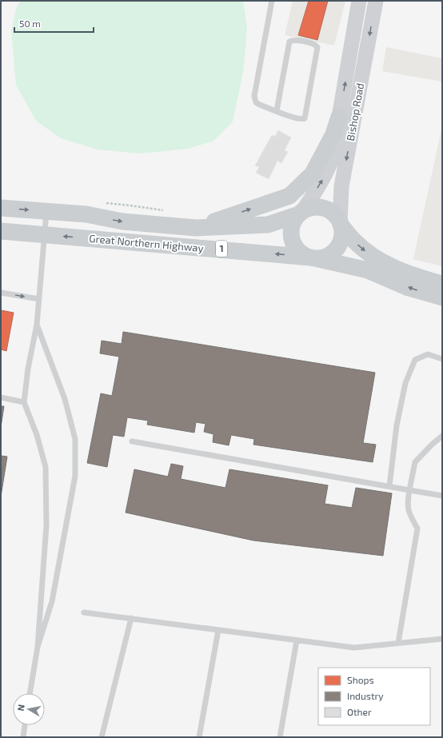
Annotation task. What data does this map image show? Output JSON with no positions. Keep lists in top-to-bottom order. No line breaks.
{"streets":{"main road":["Great Northern Highway","1"],"street":["Bishop Road"]},"crossings":[["Bishop Road","Great Northern Highway"],["Bishop Road","1"],["Great Northern Highway","1"]],"legend":["Shops","Industry","Other"],"scale_bar":"50 m","north":"left"}
